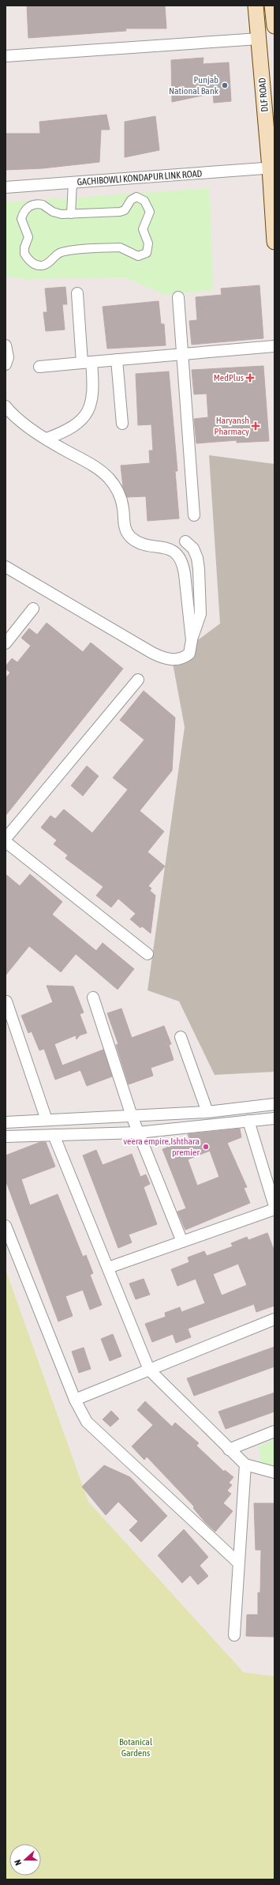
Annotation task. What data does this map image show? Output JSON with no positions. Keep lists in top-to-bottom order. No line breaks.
{"streets":{"main road":["DLF ROAD"],"street":["GACHIBOWLI KONDAPUR LINK ROAD"]},"crossings":[["DLF ROAD","GACHIBOWLI KONDAPUR LINK ROAD"]],"parks":["Botanical Gardens"],"places":{"other":["Punjab National Bank","veera empire,Ishthara premier"],"health":["MedPlus","Haryansh Pharmacy"]},"north":"left"}
